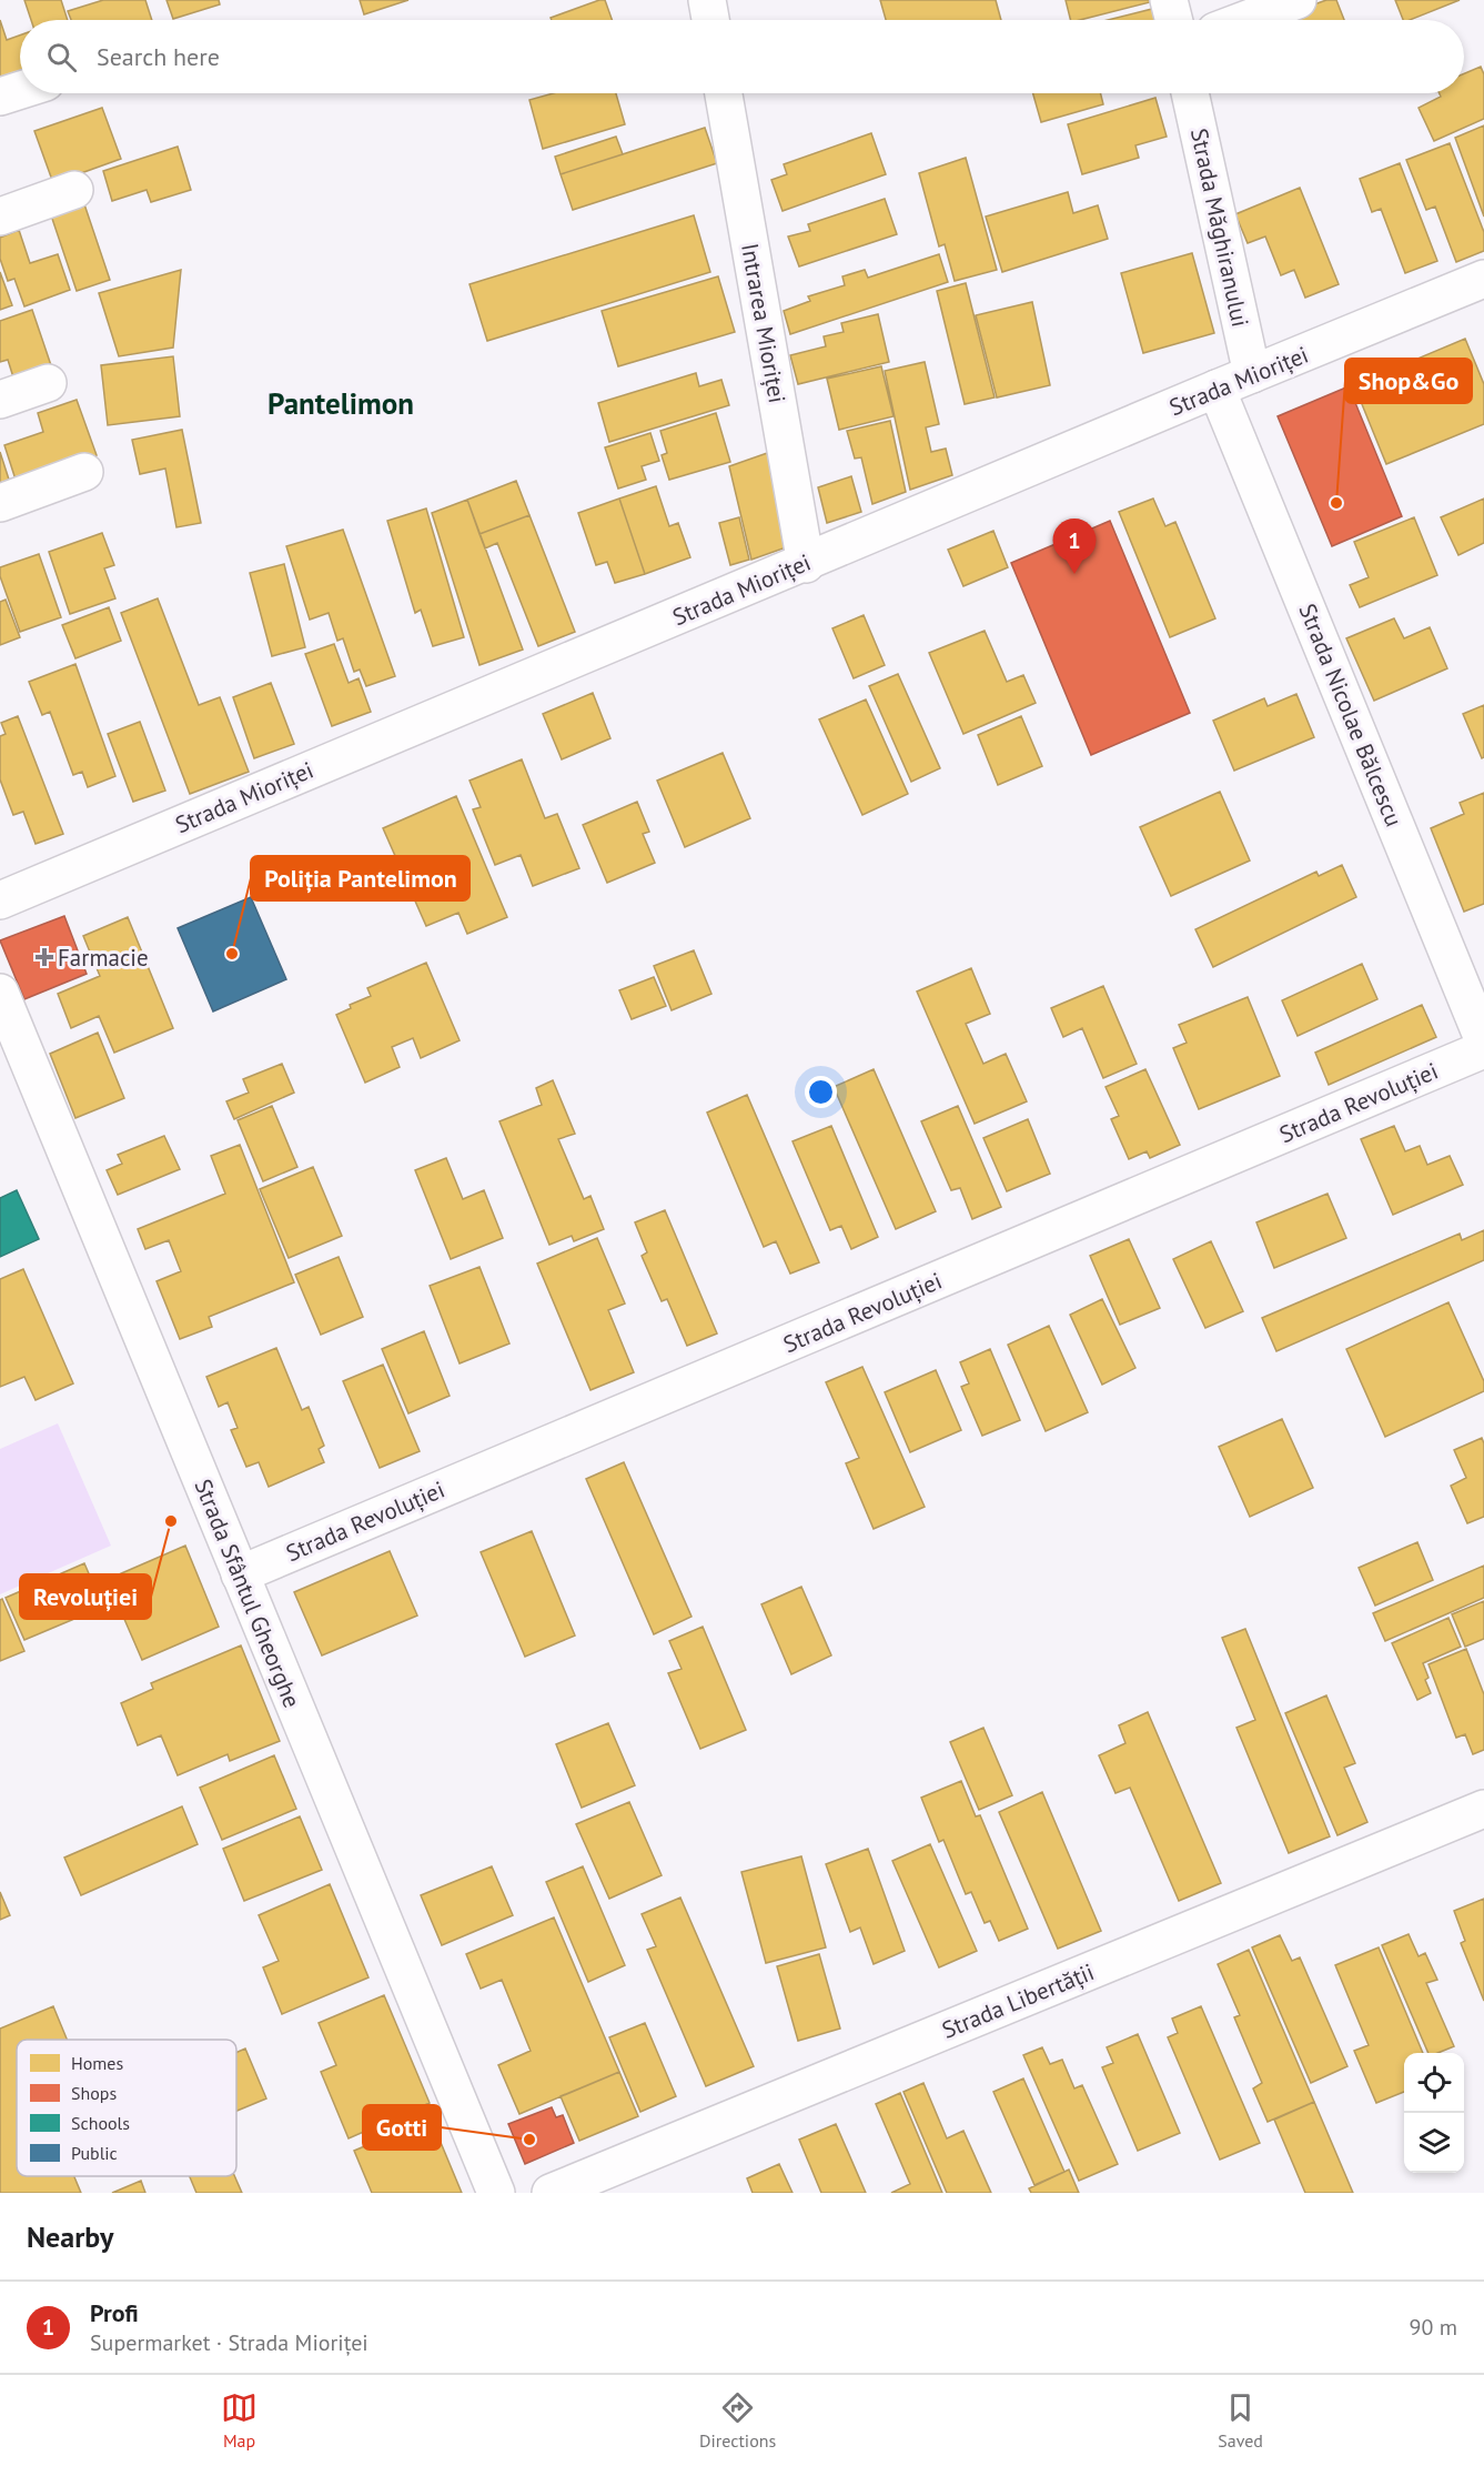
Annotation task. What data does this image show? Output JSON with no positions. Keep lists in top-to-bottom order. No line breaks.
{"streets":{"street":["Strada Măghiranului","Intrarea Mioriței","Strada Mioriței","Strada Nicolae Bălcescu","Strada Revoluției","Strada Sfântul Gheorghe","Strada Libertății"]},"crossings":[["Strada Măghiranului","Strada Mioriței"],["Intrarea Mioriței","Strada Mioriței"],["Strada Mioriței","Strada Nicolae Bălcescu"],["Strada Revoluției","Strada Sfântul Gheorghe"]],"districts":["Pantelimon"],"places":{"other":["Shop&Go","Poliția Pantelimon","Revoluției","Gotti"],"health":["Farmacie"]},"legend":["Homes","Shops","Schools","Public"],"page":{"search":"Search here","pins":"1","heading":"Nearby","list":[{"mark":"1","name":"Profi","note":"Supermarket · Strada Mioriței","value":"90 m"}],"nav":["Map","Directions","Saved"]}}
